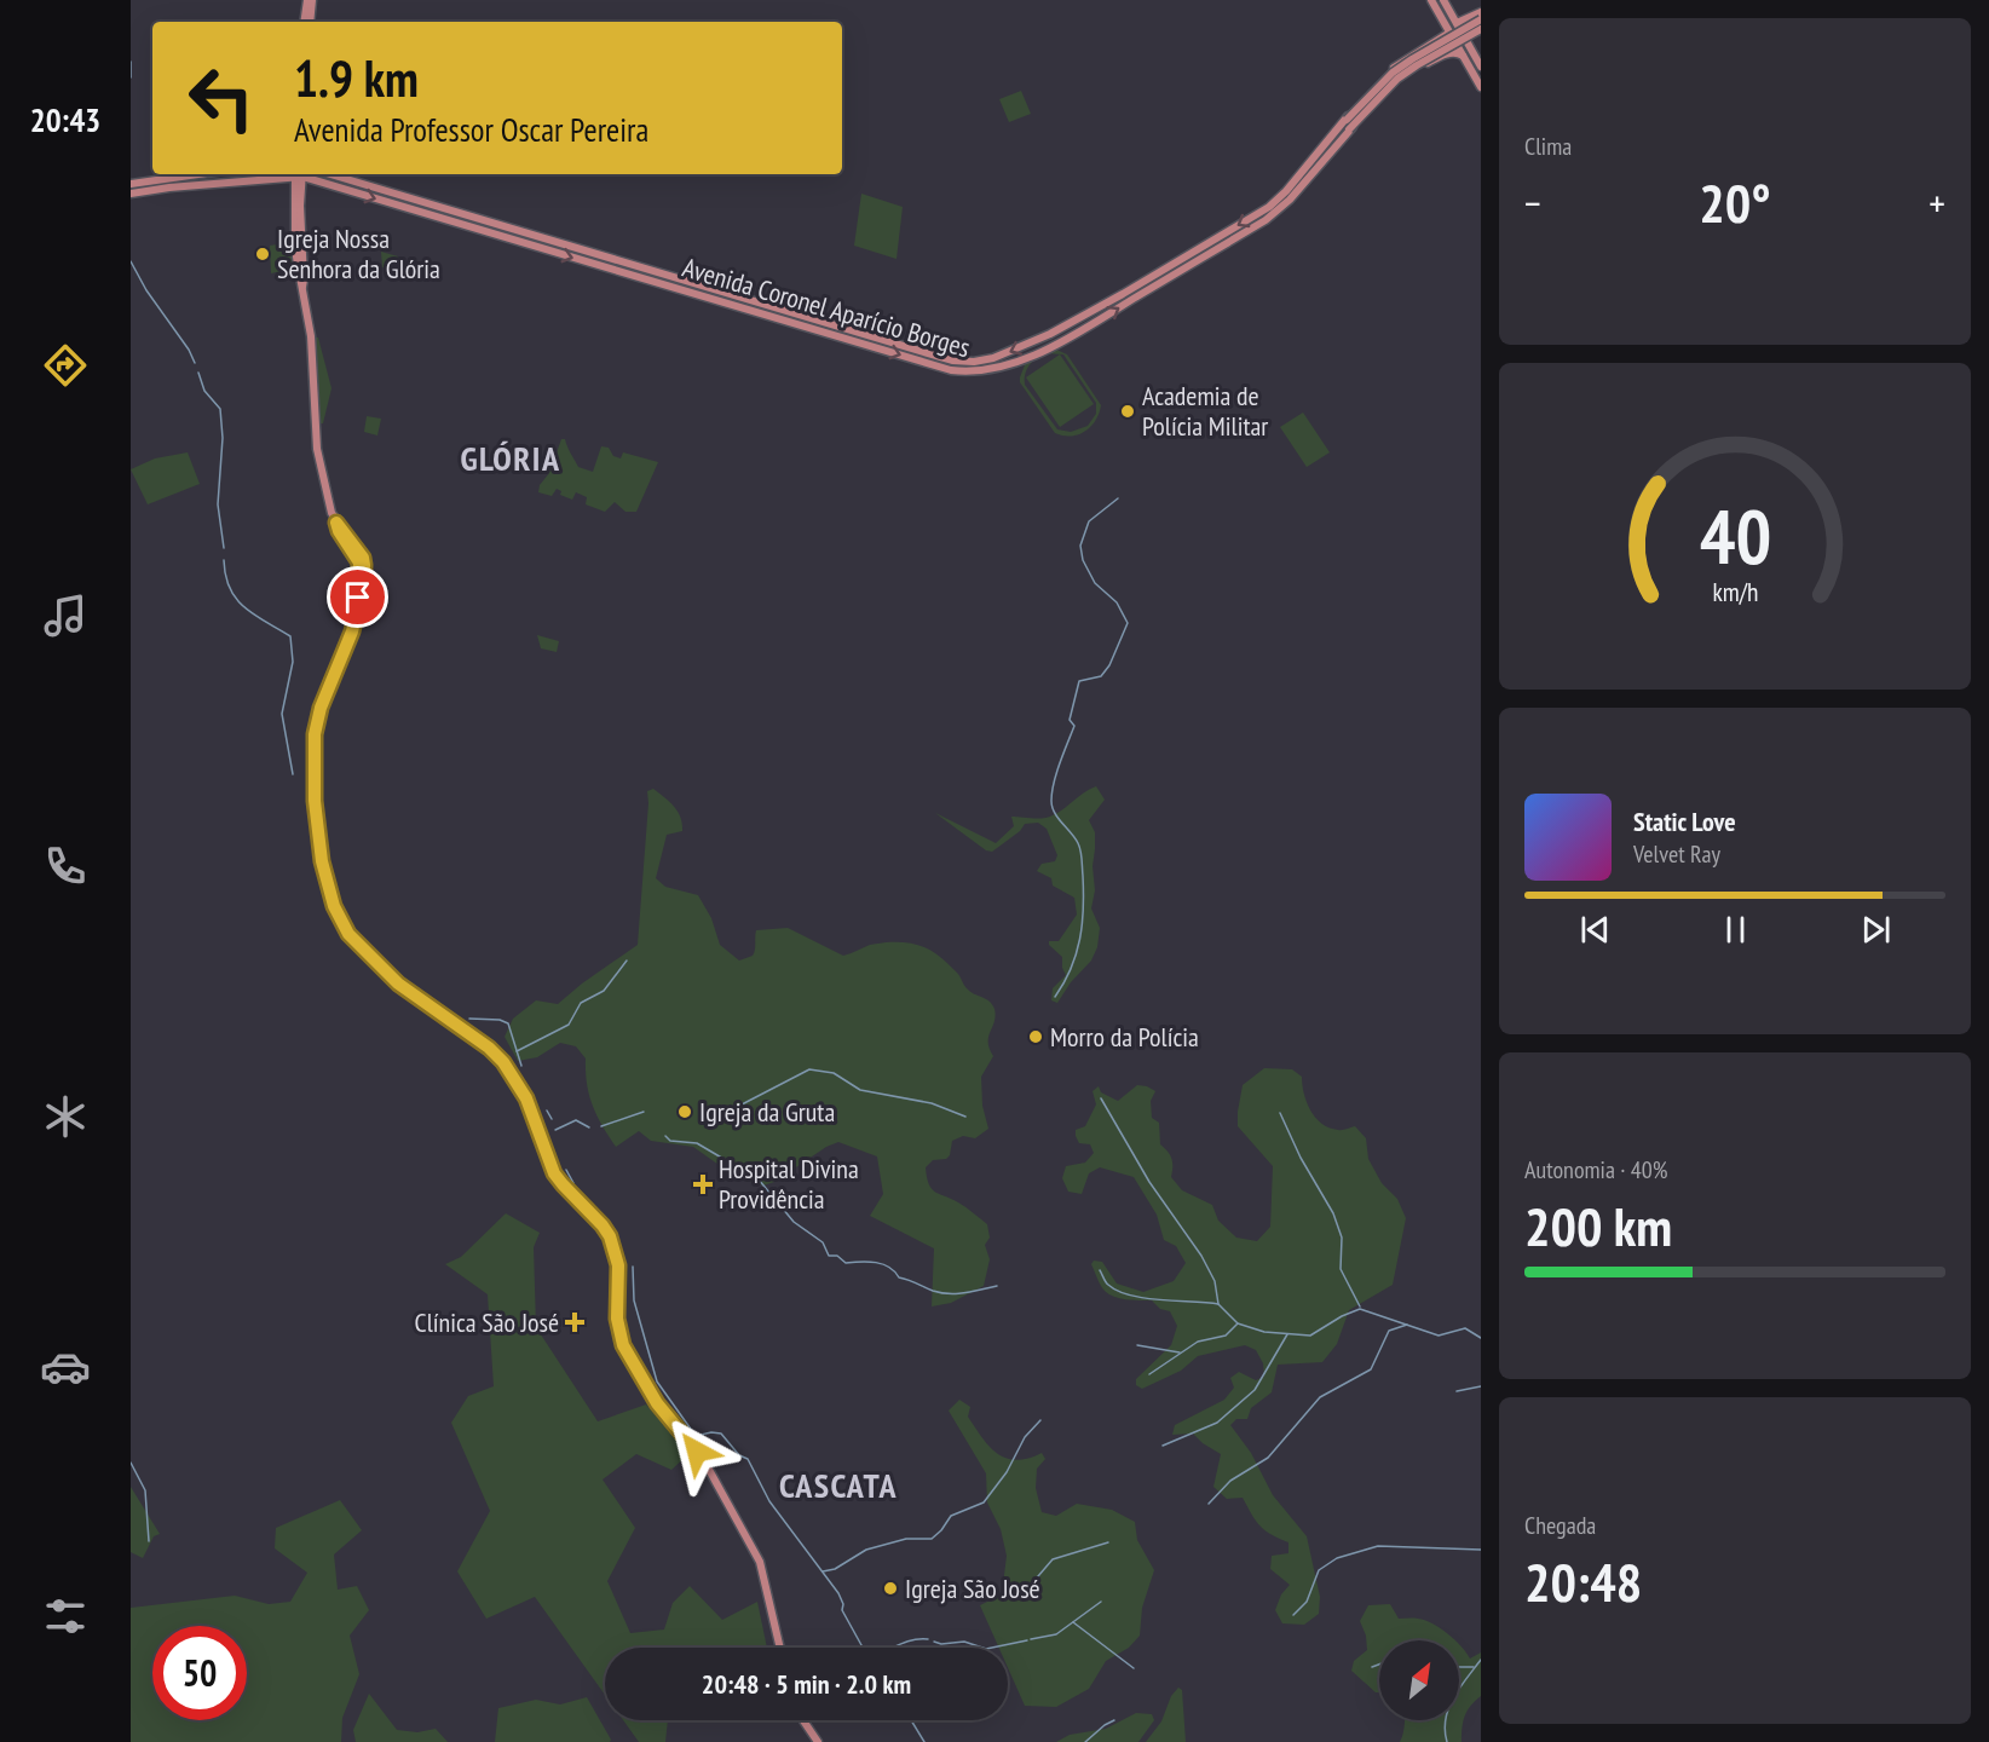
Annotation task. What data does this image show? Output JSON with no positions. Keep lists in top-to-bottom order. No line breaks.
{"streets":{"main road":["Avenida Coronel Aparício Borges"]},"districts":["GLÓRIA","CASCATA"],"places":{"other":["Igreja Nossa Senhora da Glória","Academia de Polícia Militar","Morro da Polícia","Igreja da Gruta","Igreja São José"],"health":["Hospital Divina Providência","Clínica São José"]},"north":"top right","page":{"tabs":"20:43","tile":["Clima",["Autonomia · 40%","200 km"],["Chegada","20:48"]],"turn":["1.9 km","Avenida Professor Oscar Pereira"],"heat":["−","20°","+"],"song":["Static Love","Velvet Ray"],"limit":"50","trip":"20:48 · 5 min · 2.0 km","gauge":["40","km/h"]}}
